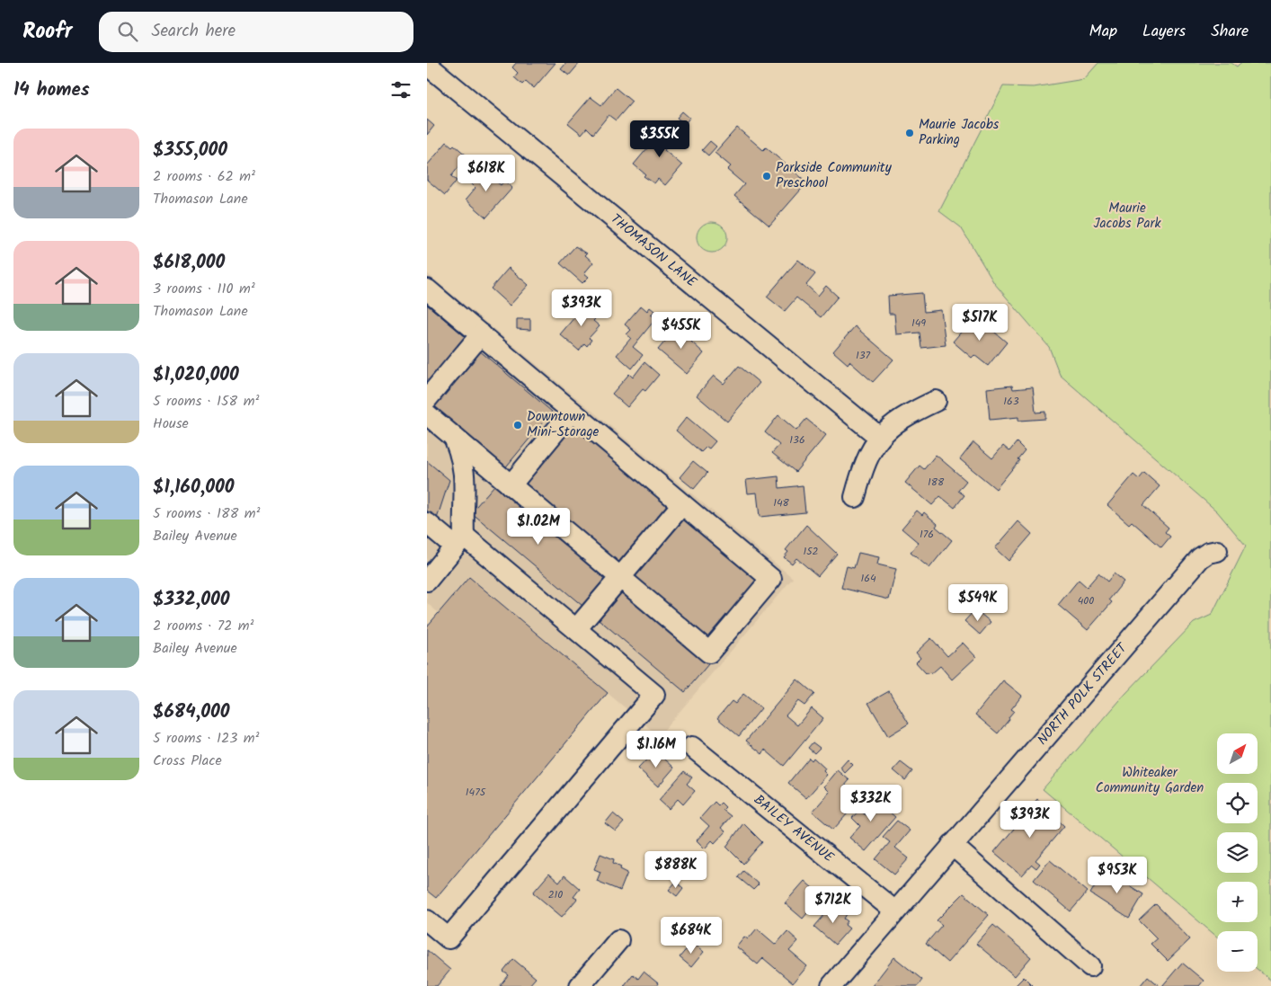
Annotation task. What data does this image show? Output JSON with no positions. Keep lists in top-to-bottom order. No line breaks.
{"streets":{"street":["THOMASON LANE","NORTH POLK STREET","BAILEY AVENUE"]},"crossings":[["NORTH POLK STREET","BAILEY AVENUE"]],"parks":["Maurie Jacobs Park","Whiteaker Community Garden"],"places":["Maurie Jacobs Parking","Parkside Community Preschool","Downtown Mini-Storage"],"house_numbers":["149","137","163","136","188","148","176","152","164","400","1475","210"],"north":"top right","page":{"header":"Roofr","search":"Search here","nav":["Map","Layers","Share"],"heading":"14 homes","list":[{"name":"$355,000","note":"2 rooms · 62 m² · Thomason Lane"},{"name":"$618,000","note":"3 rooms · 110 m² · Thomason Lane"},{"name":"$1,020,000","note":"5 rooms · 158 m² · House"},{"name":"$1,160,000","note":"5 rooms · 188 m² · Bailey Avenue"},{"name":"$332,000","note":"2 rooms · 72 m² · Bailey Avenue"},{"name":"$684,000","note":"5 rooms · 123 m² · Cross Place"}],"price":["$355K","$618K","$393K","$517K","$455K","$1.02M","$549K","$1.16M","$332K","$393K","$888K","$953K","$712K","$684K"],"map_buttons":["+","−"]}}
